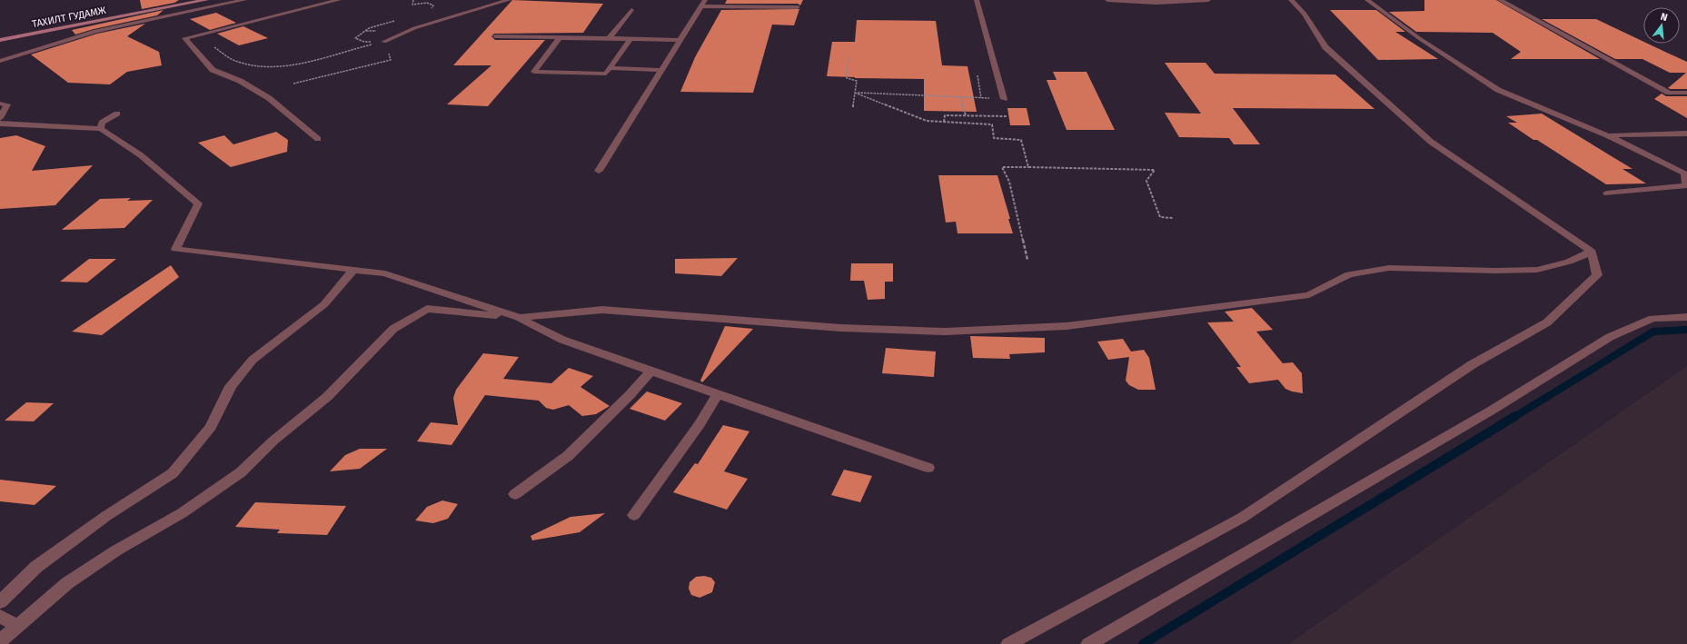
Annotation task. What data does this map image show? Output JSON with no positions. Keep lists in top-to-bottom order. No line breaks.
{"streets":{"main road":["ТАХИЛТ ГУДАМЖ"]},"north":"top"}
